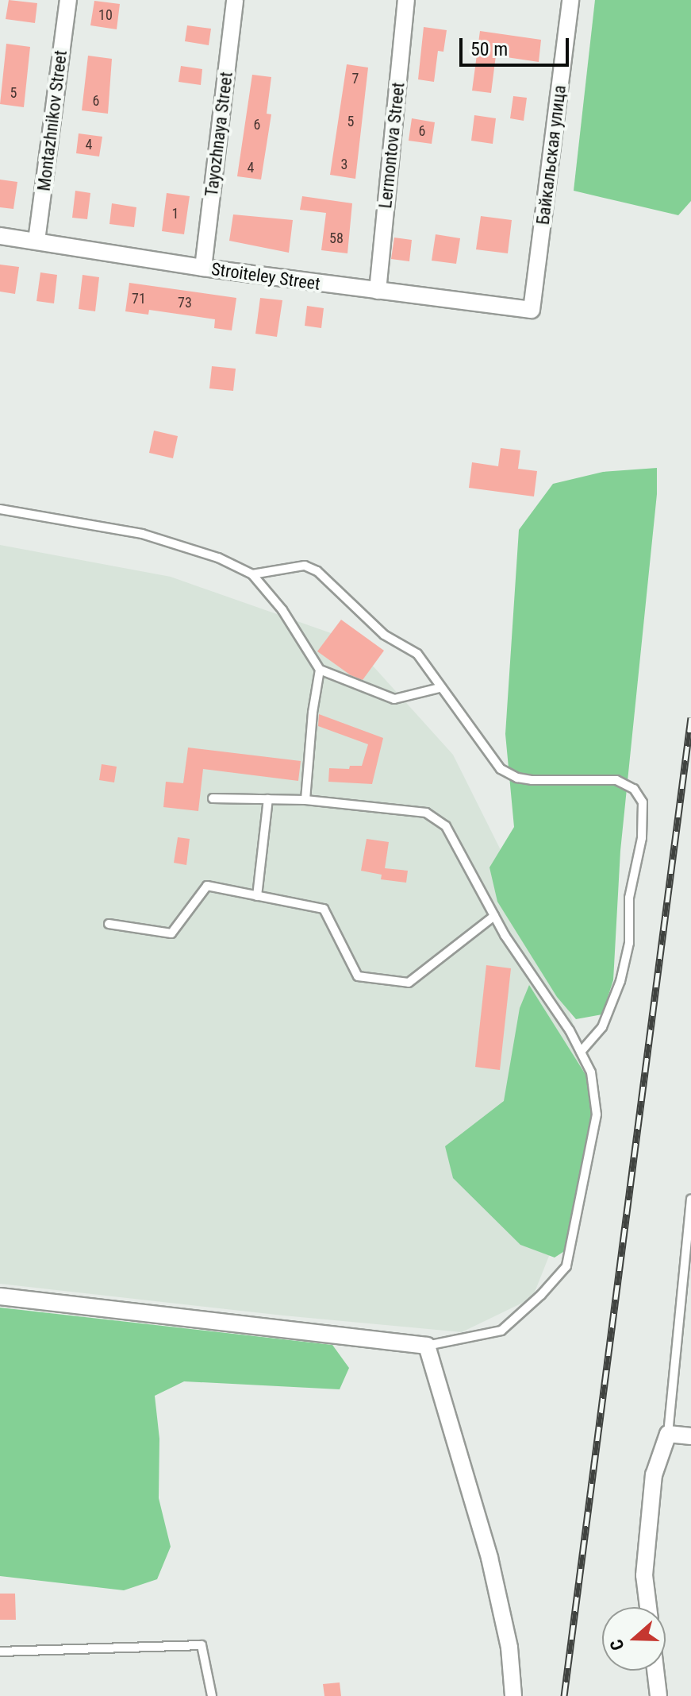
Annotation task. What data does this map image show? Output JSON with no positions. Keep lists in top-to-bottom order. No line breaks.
{"streets":{"street":["Montazhnikov Street","Tayozhnaya Street","Lermontova Street","Байкальская улица","Stroiteley Street"]},"crossings":[["Montazhnikov Street","Stroiteley Street"],["Tayozhnaya Street","Stroiteley Street"],["Lermontova Street","Stroiteley Street"],["Байкальская улица","Stroiteley Street"]],"house_numbers":["10","7","5","6","5","6","6","4","3","4","1","58","71","73"],"scale_bar":"50 m","north":"left"}
